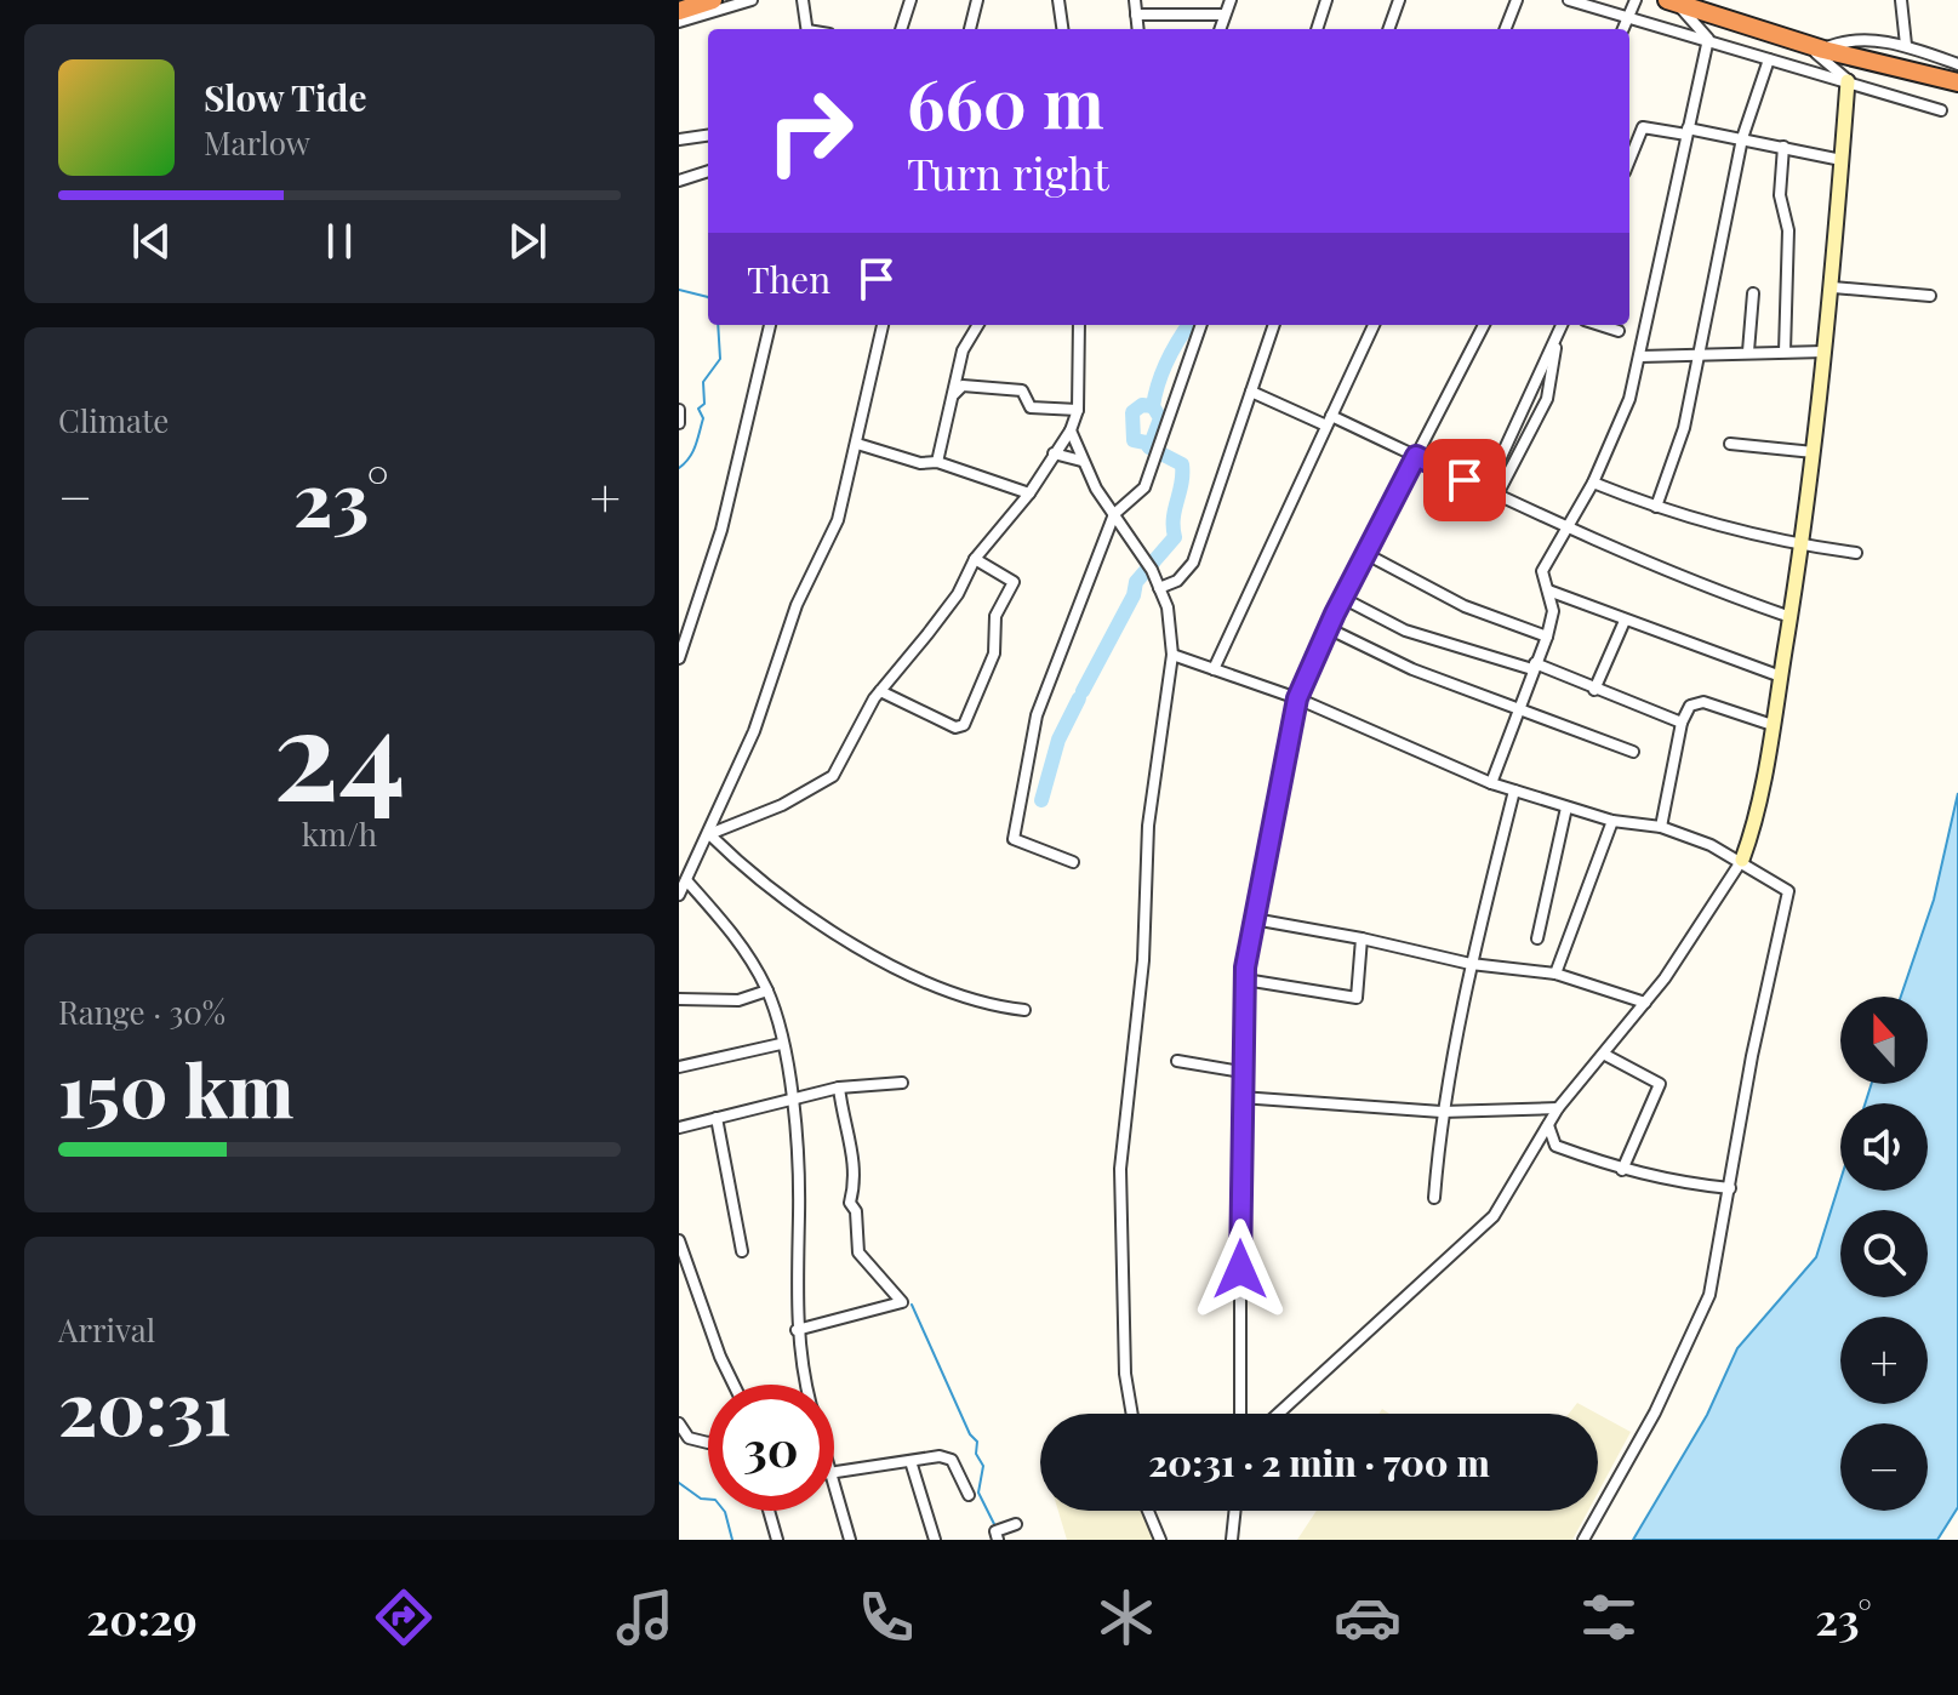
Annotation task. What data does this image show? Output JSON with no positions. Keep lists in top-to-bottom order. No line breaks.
{"north":"top","page":{"turn":["660 m","Turn right"],"song":["Slow Tide","Marlow"],"then":"Then","tile":["Climate",["24","km/h"],["Range · 30%","150 km"],["Arrival","20:31"]],"heat":["−","23°","+"],"map_buttons":["+","−"],"limit":"30","trip":"20:31 · 2 min · 700 m","tabs":["20:29","23°"]}}
